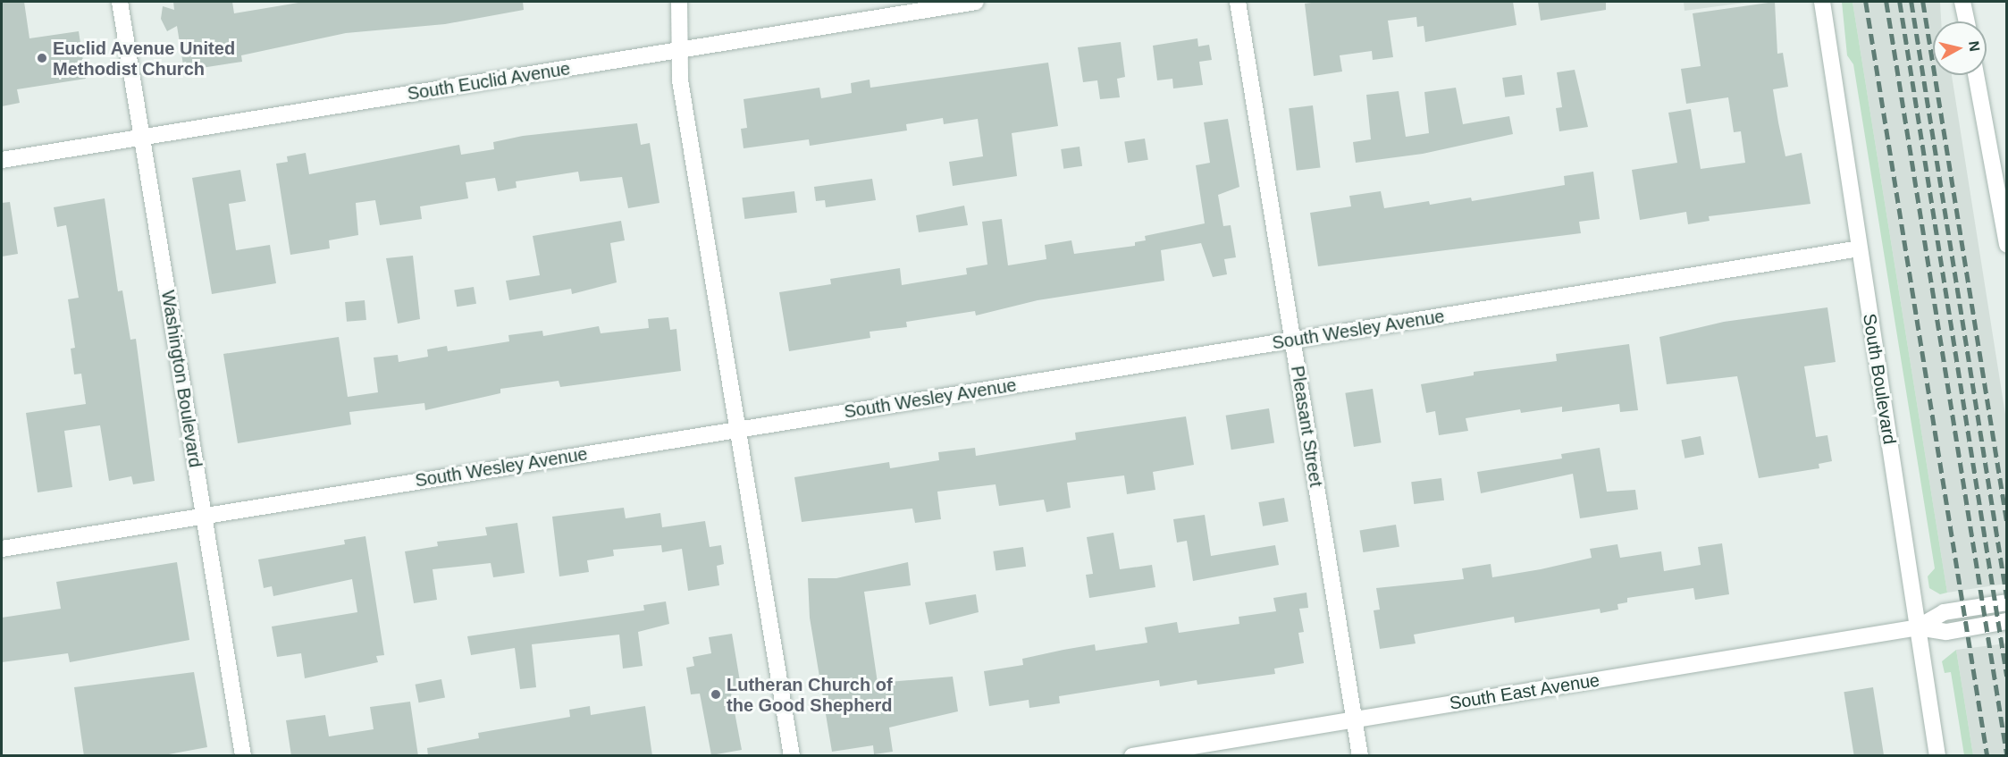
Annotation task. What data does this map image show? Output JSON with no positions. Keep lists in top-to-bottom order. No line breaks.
{"streets":{"street":["South Euclid Avenue","South Wesley Avenue","Washington Boulevard","South Boulevard","Pleasant Street","South East Avenue"]},"crossings":[["South Euclid Avenue","Washington Boulevard"],["South Wesley Avenue","Washington Boulevard"],["South Wesley Avenue","South Boulevard"],["South Wesley Avenue","Pleasant Street"],["South Boulevard","South East Avenue"],["Pleasant Street","South East Avenue"]],"places":["Euclid Avenue United Methodist Church","Lutheran Church of the Good Shepherd"],"north":"right"}
